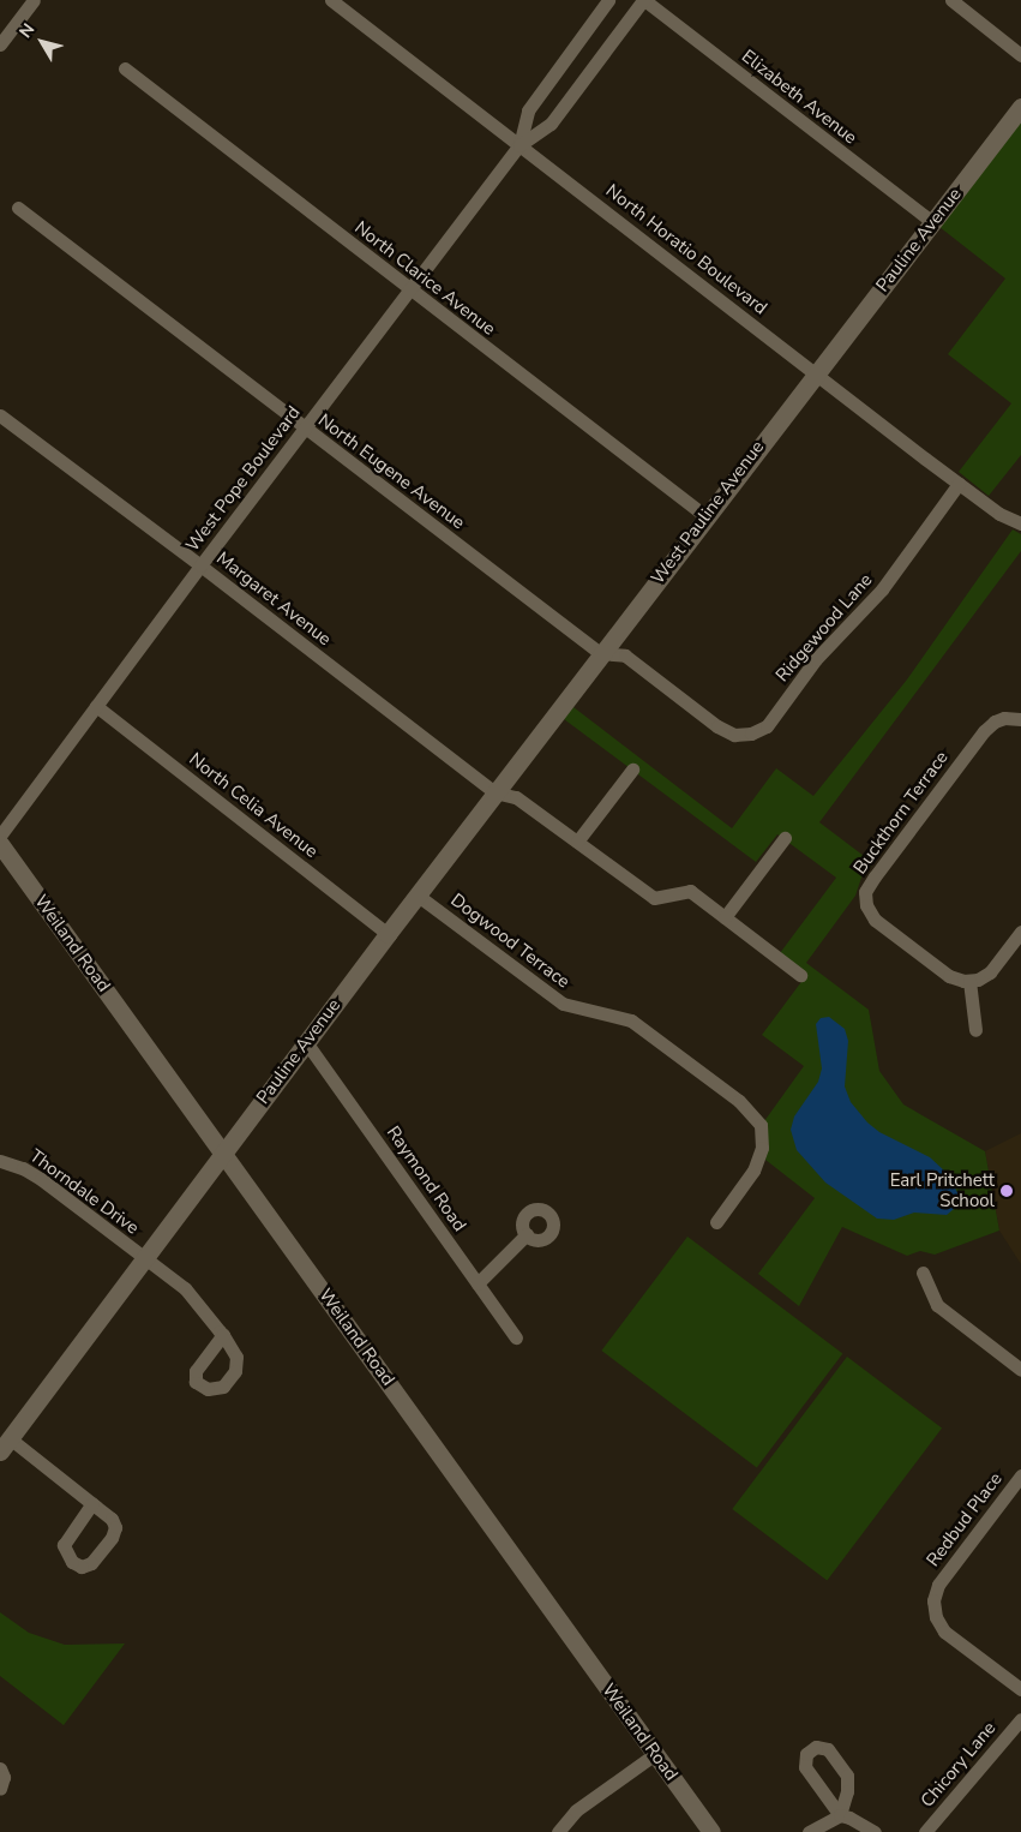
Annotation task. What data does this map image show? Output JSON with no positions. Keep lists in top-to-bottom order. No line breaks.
{"streets":{"street":["Elizabeth Avenue","Pauline Avenue","North Horatio Boulevard","North Clarice Avenue","North Eugene Avenue","West Pope Boulevard","West Pauline Avenue","Margaret Avenue","Ridgewood Lane","North Celia Avenue","Buckthorn Terrace","Dogwood Terrace","Weiland Road","Raymond Road","Thorndale Drive","Redbud Place","Chicory Lane"]},"crossings":[["Elizabeth Avenue","Pauline Avenue"],["Elizabeth Avenue","West Pope Boulevard"],["Pauline Avenue","North Horatio Boulevard"],["Pauline Avenue","North Eugene Avenue"],["Pauline Avenue","West Pauline Avenue"],["Pauline Avenue","Margaret Avenue"],["Pauline Avenue","Ridgewood Lane"],["Pauline Avenue","North Celia Avenue"],["Pauline Avenue","Dogwood Terrace"],["Pauline Avenue","Weiland Road"],["Pauline Avenue","Raymond Road"],["Pauline Avenue","Thorndale Drive"],["North Horatio Boulevard","West Pope Boulevard"],["North Horatio Boulevard","West Pauline Avenue"],["North Horatio Boulevard","Ridgewood Lane"],["North Clarice Avenue","West Pope Boulevard"],["North Clarice Avenue","West Pauline Avenue"],["North Eugene Avenue","West Pope Boulevard"],["North Eugene Avenue","West Pauline Avenue"],["North Eugene Avenue","Ridgewood Lane"],["West Pope Boulevard","Margaret Avenue"],["West Pope Boulevard","North Celia Avenue"],["West Pauline Avenue","Ridgewood Lane"]],"places":["Earl Pritchett School"],"north":"top left"}
